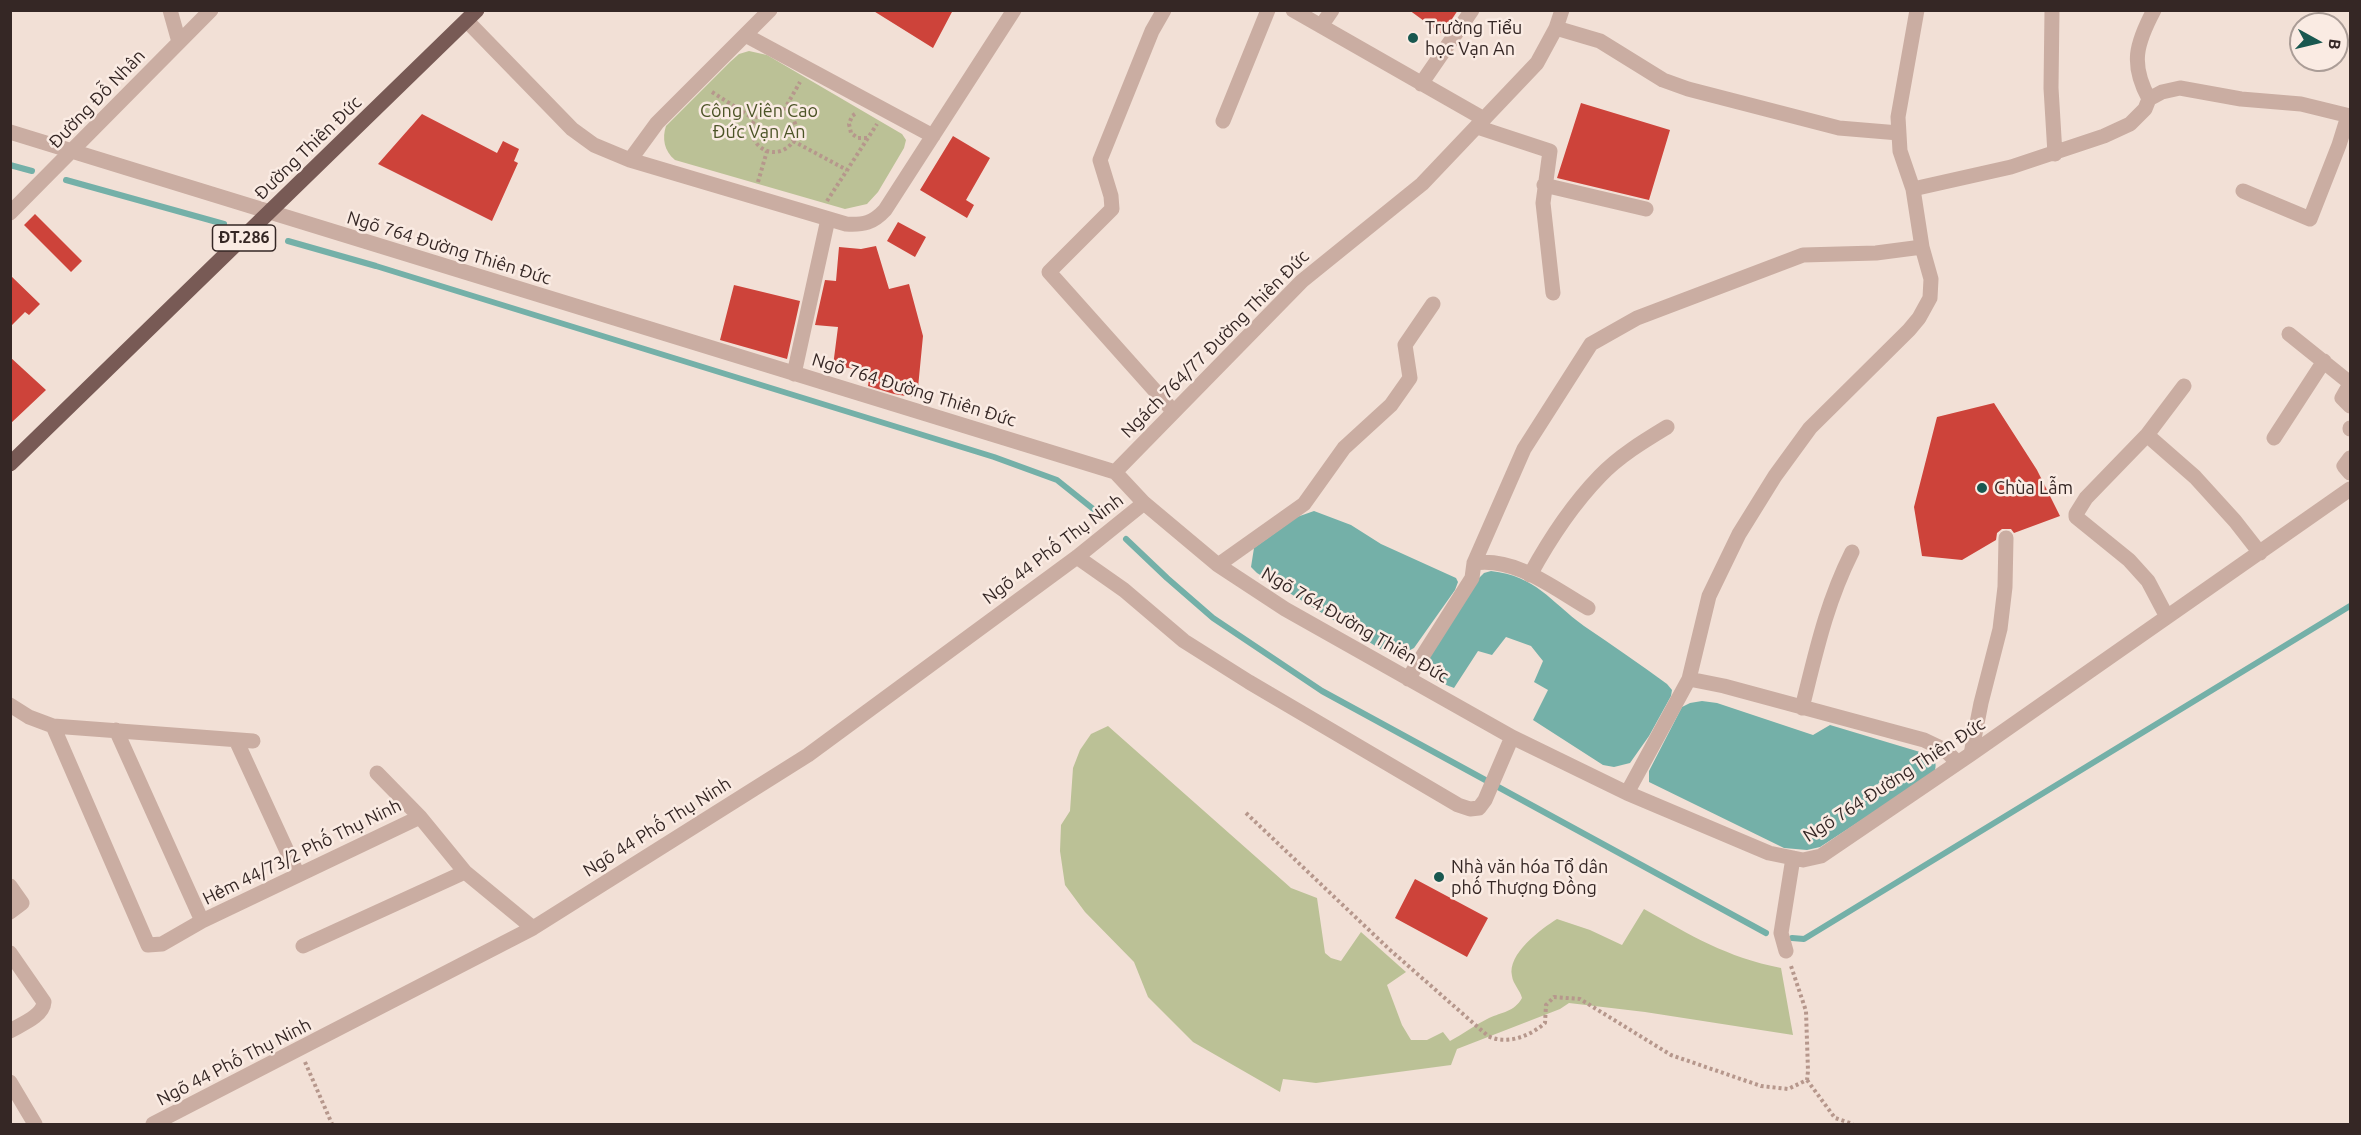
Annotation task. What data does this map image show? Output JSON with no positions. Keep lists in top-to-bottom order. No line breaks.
{"streets":{"main road":["Đường Thiên Đức","ĐT.286"],"street":["Đường Đỗ Nhân","Ngõ 764 Đường Thiên Đức","Ngách 764/77 Đường Thiên Đức","Ngõ 44 Phố Thụ Ninh","Hẻm 44/73/2 Phố Thụ Ninh"]},"crossings":[["Đường Đỗ Nhân","Ngõ 764 Đường Thiên Đức"],["Đường Thiên Đức","Ngõ 764 Đường Thiên Đức"],["Ngõ 764 Đường Thiên Đức","Ngách 764/77 Đường Thiên Đức"],["Ngõ 764 Đường Thiên Đức","Ngõ 44 Phố Thụ Ninh"]],"parks":["Công Viên Cao Đức Vạn An"],"places":["Trường Tiểu học Vạn An","Chùa Lẫm","Nhà văn hóa Tổ dân phố Thượng Đồng"],"north":"right"}
